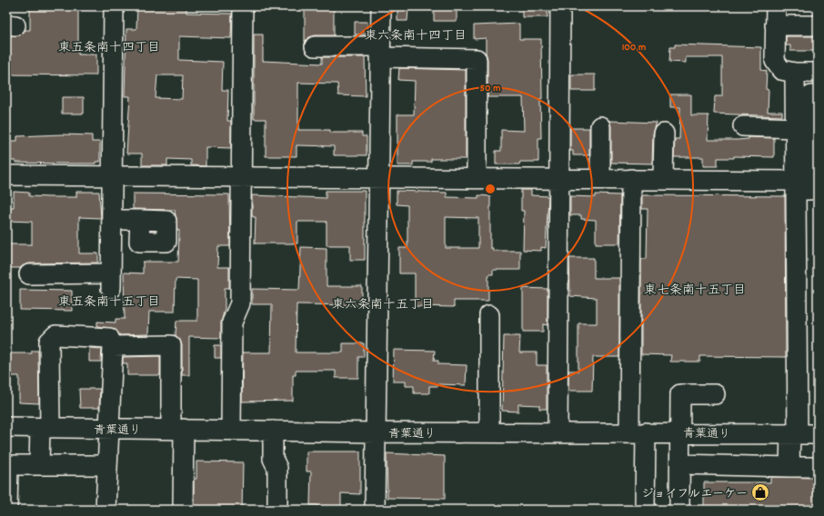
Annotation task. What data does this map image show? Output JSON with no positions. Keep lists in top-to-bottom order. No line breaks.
{"streets":{"street":["青葉通り"]},"districts":["東六条南十四丁目","東五条南十四丁目","東七条南十五丁目","東五条南十五丁目","東六条南十五丁目"],"places":{"shop":["ジョイフルエーケー"]},"rings":["100 m","50 m"]}
